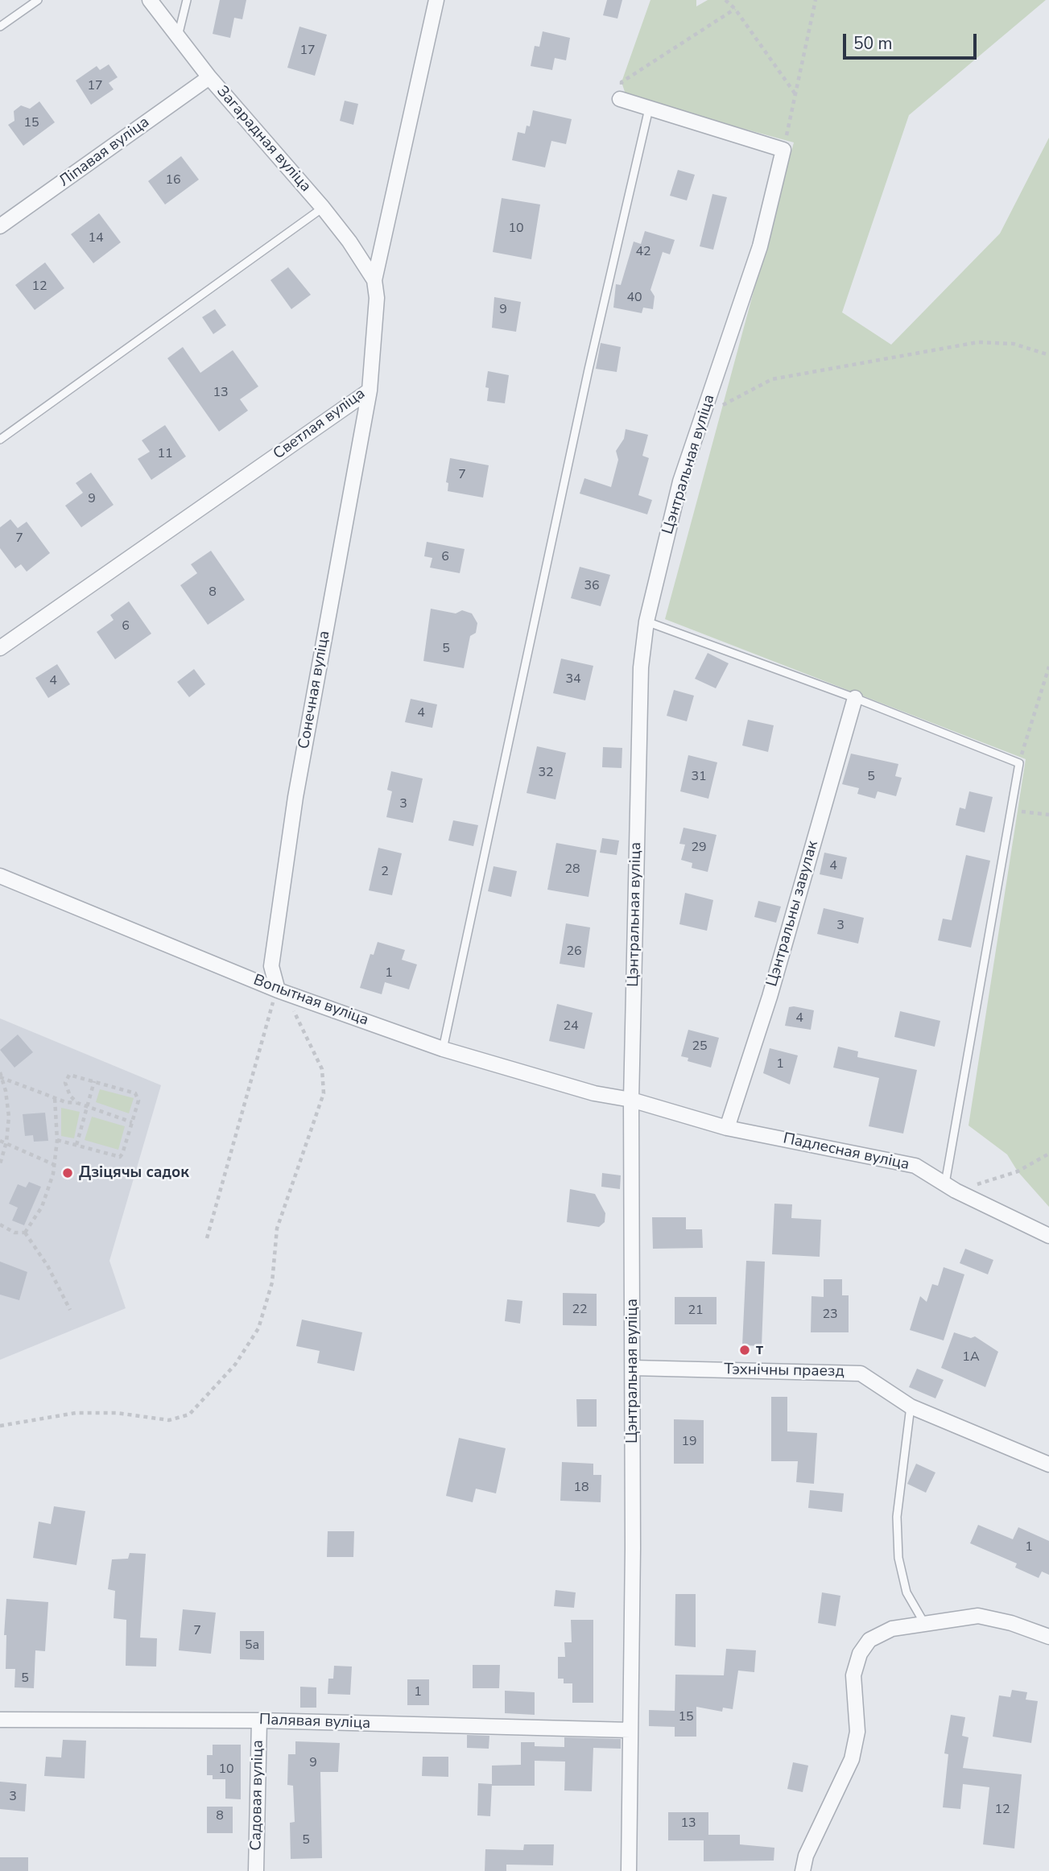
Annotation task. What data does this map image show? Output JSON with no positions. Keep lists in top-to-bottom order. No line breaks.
{"streets":{"street":["Загарадная вуліца","Ліпавая вуліца","Светлая вуліца","Цэнтральная вуліца","Сонечная вуліца","Цэнтральны завулак","Вопытная вуліца","Падлесная вуліца","Тэхнічны праезд","Палявая вуліца","Садовая вуліца"]},"crossings":[["Загарадная вуліца","Ліпавая вуліца"],["Загарадная вуліца","Светлая вуліца"],["Светлая вуліца","Сонечная вуліца"],["Цэнтральная вуліца","Вопытная вуліца"],["Цэнтральная вуліца","Падлесная вуліца"],["Цэнтральная вуліца","Тэхнічны праезд"],["Цэнтральная вуліца","Палявая вуліца"],["Сонечная вуліца","Вопытная вуліца"],["Цэнтральны завулак","Падлесная вуліца"],["Вопытная вуліца","Падлесная вуліца"],["Палявая вуліца","Садовая вуліца"]],"places":["Дзіцячы садок","т"],"house_numbers":["17","17","15","16","10","14","42","12","40","9","13","11","7","9","7","6","36","8","6","5","34","4","4","32","31","5","3","29","4","28","2","3","26","1","4","24","25","1","22","21","23","1А","19","18","1","7","5а","5","1","15","9","10","3","12","8","13","5"],"scale_bar":"50 m"}
